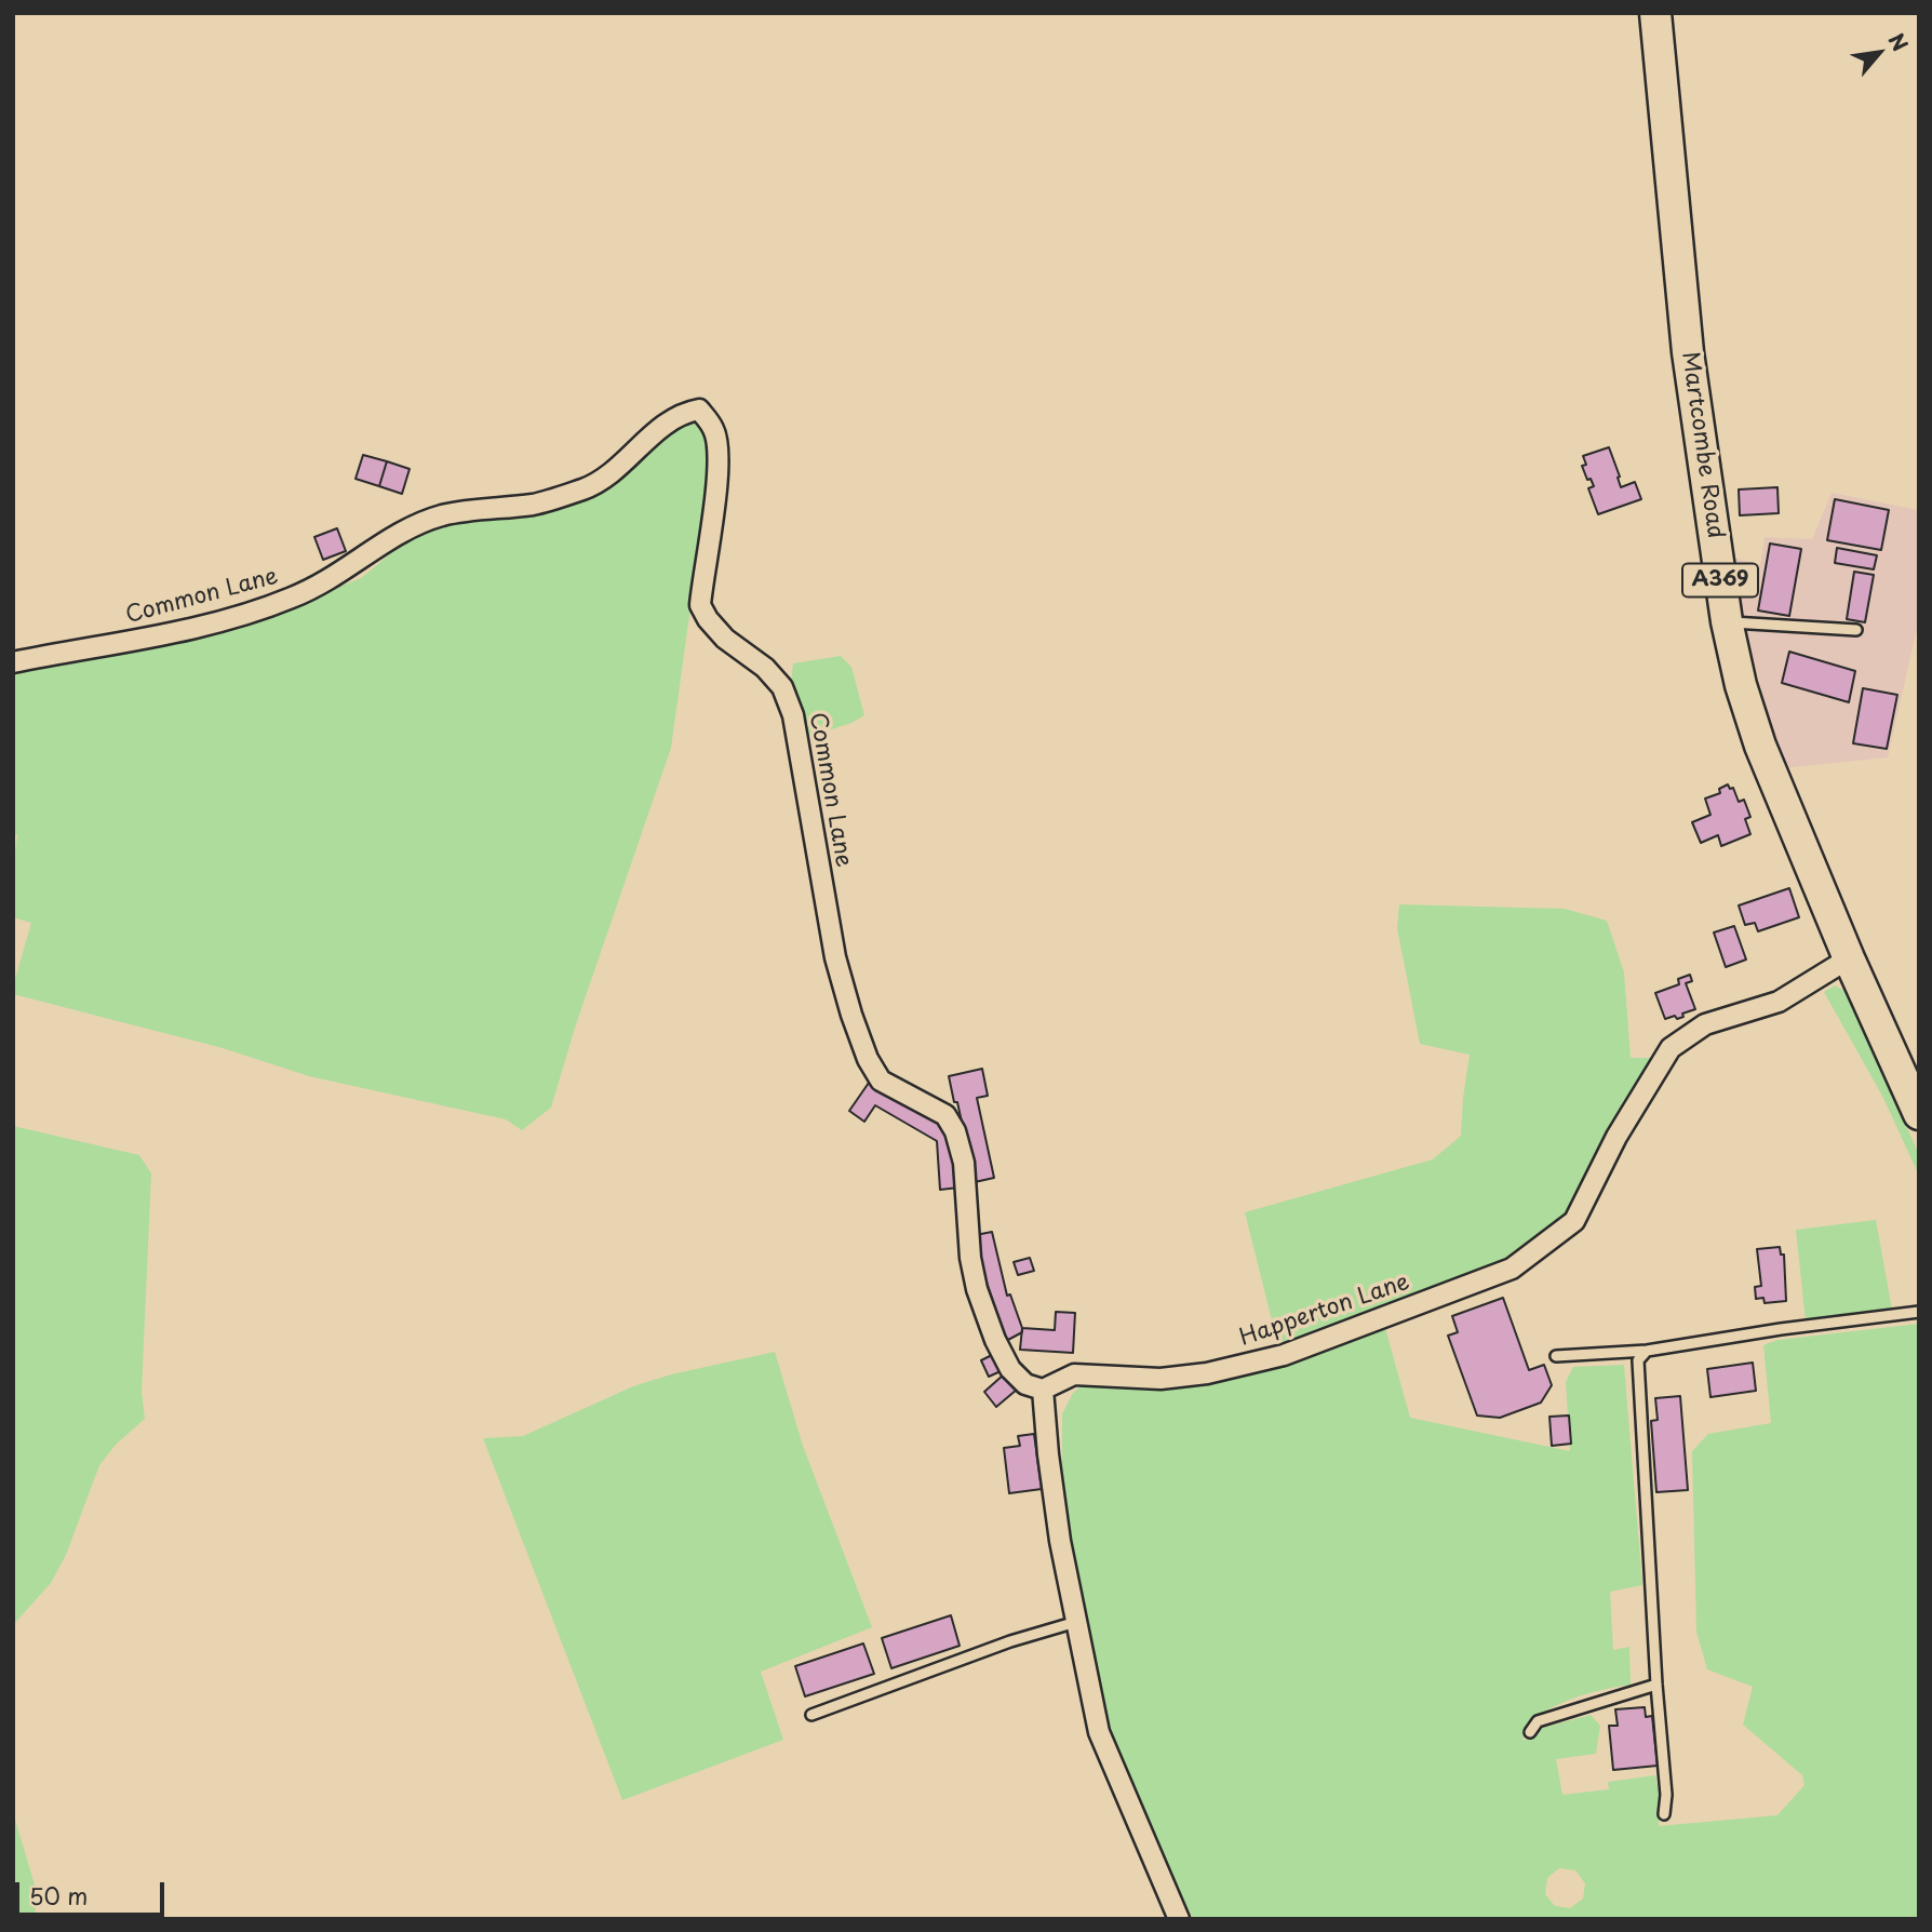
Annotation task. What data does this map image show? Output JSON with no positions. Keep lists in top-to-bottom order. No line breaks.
{"streets":{"main road":["Martcombe Road","A369"],"street":["Common Lane","Happerton Lane"]},"crossings":[["Martcombe Road","Happerton Lane"],["Common Lane","Happerton Lane"]],"scale_bar":"50 m","north":"top right"}
